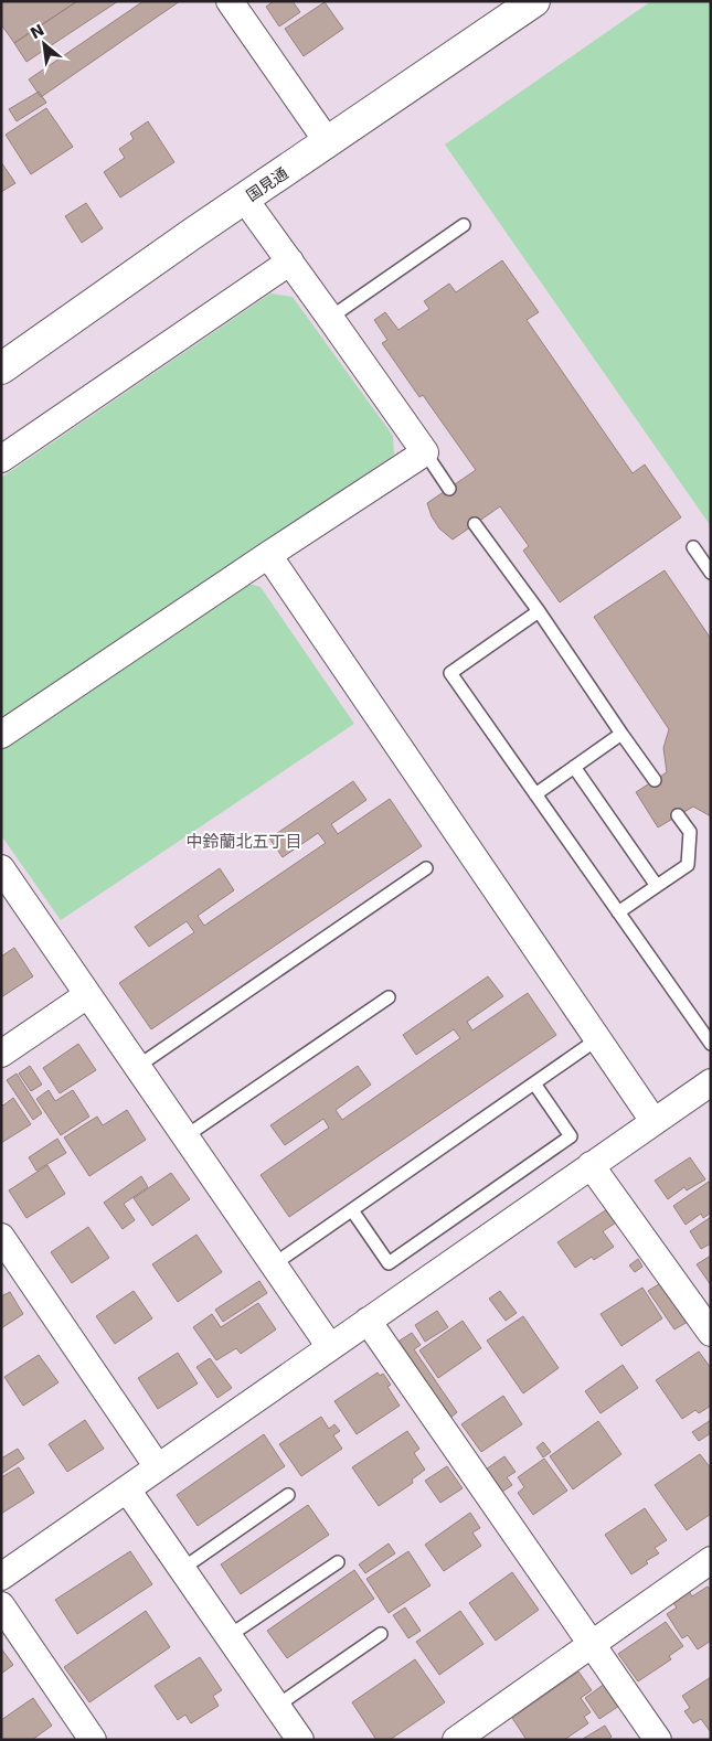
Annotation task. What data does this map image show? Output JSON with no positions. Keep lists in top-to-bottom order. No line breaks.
{"streets":{"street":["国見通"]},"districts":["中鈴蘭北五丁目"],"north":"top left"}
